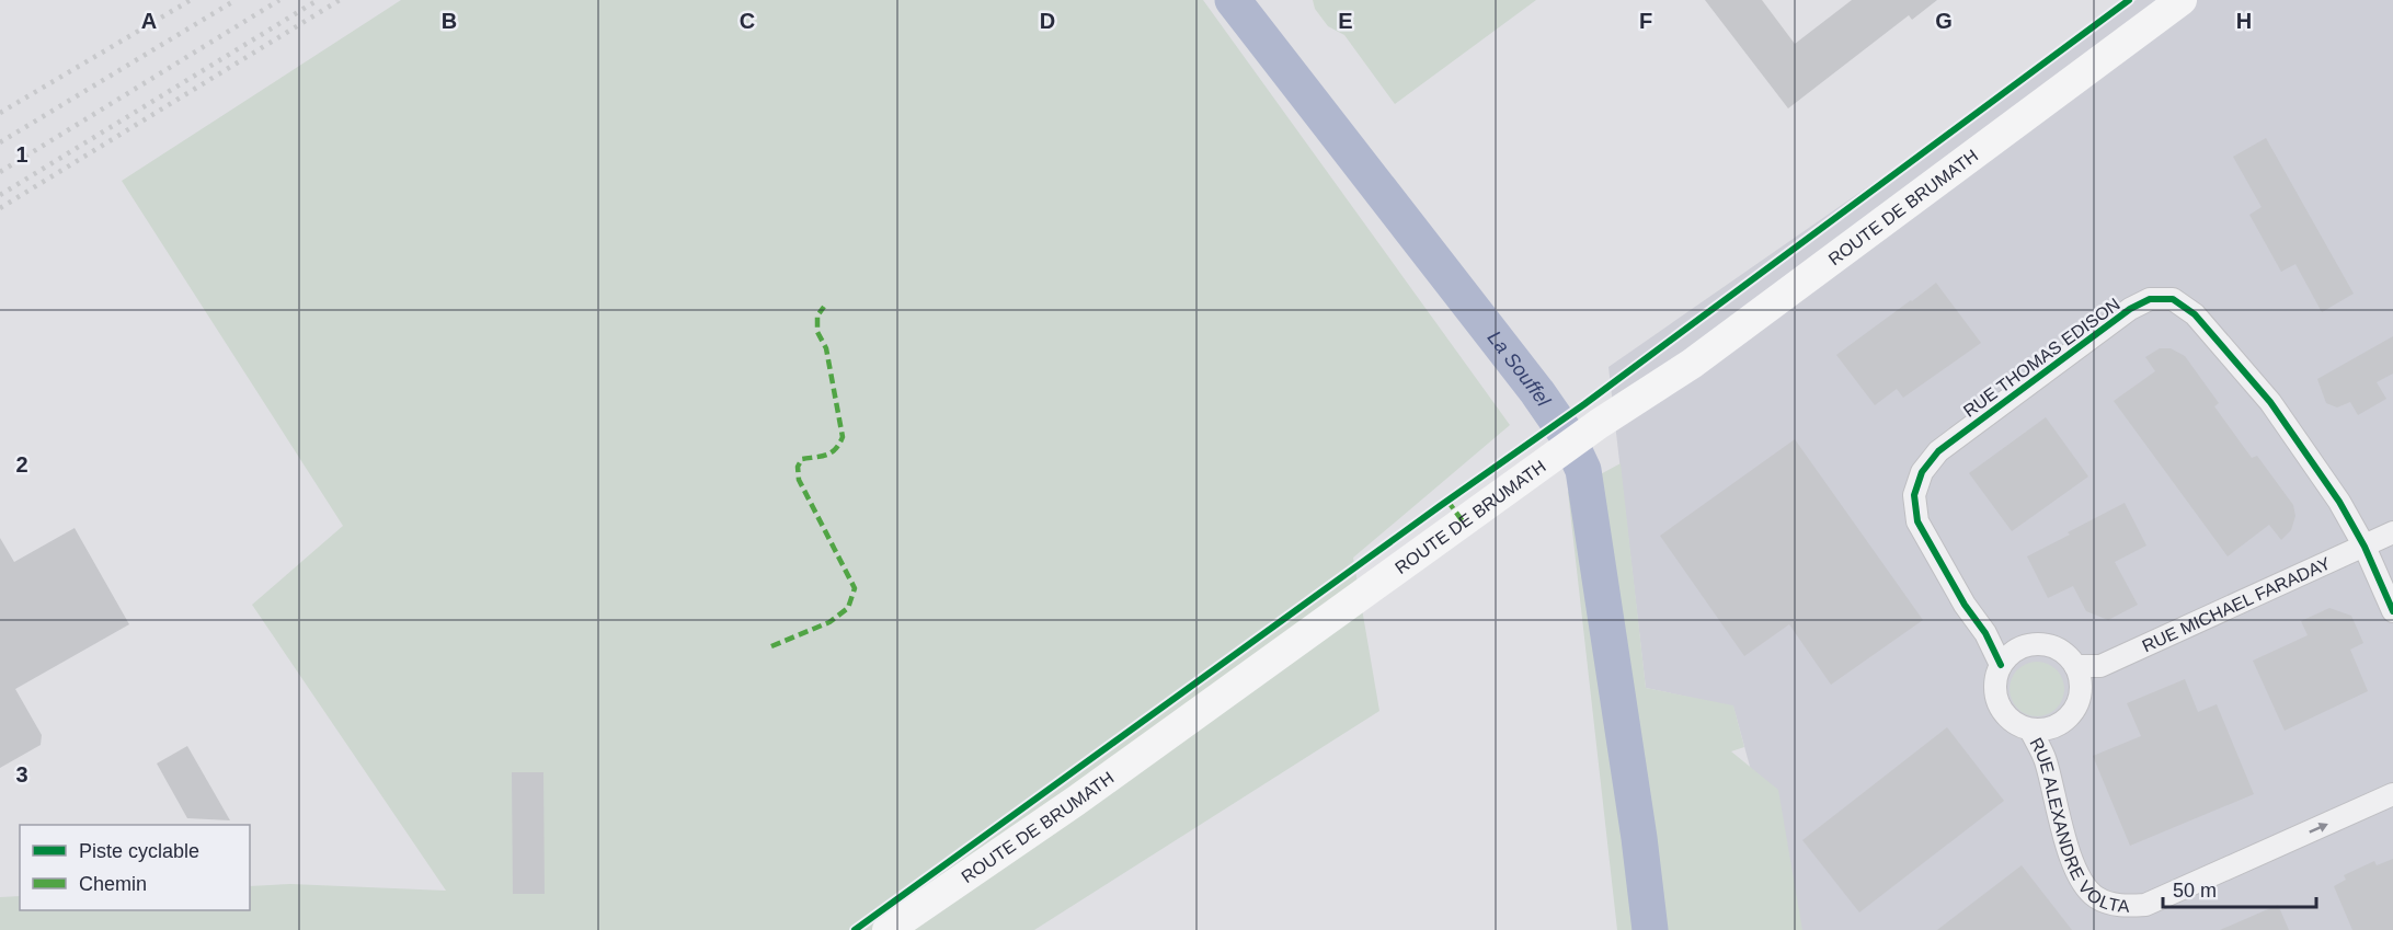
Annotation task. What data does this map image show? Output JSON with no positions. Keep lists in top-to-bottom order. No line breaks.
{"streets":{"main road":["ROUTE DE BRUMATH"],"street":["RUE THOMAS EDISON","RUE MICHAEL FARADAY","RUE ALEXANDRE VOLTA"]},"crossings":[["RUE THOMAS EDISON","RUE MICHAEL FARADAY"],["RUE THOMAS EDISON","RUE ALEXANDRE VOLTA"],["RUE MICHAEL FARADAY","RUE ALEXANDRE VOLTA"]],"water":["La Souffel"],"legend":["Piste cyclable","Chemin"],"scale_bar":"50 m","grid":{"columns":["A","B","C","D","E","F","G","H"],"rows":["1","2","3"]}}
